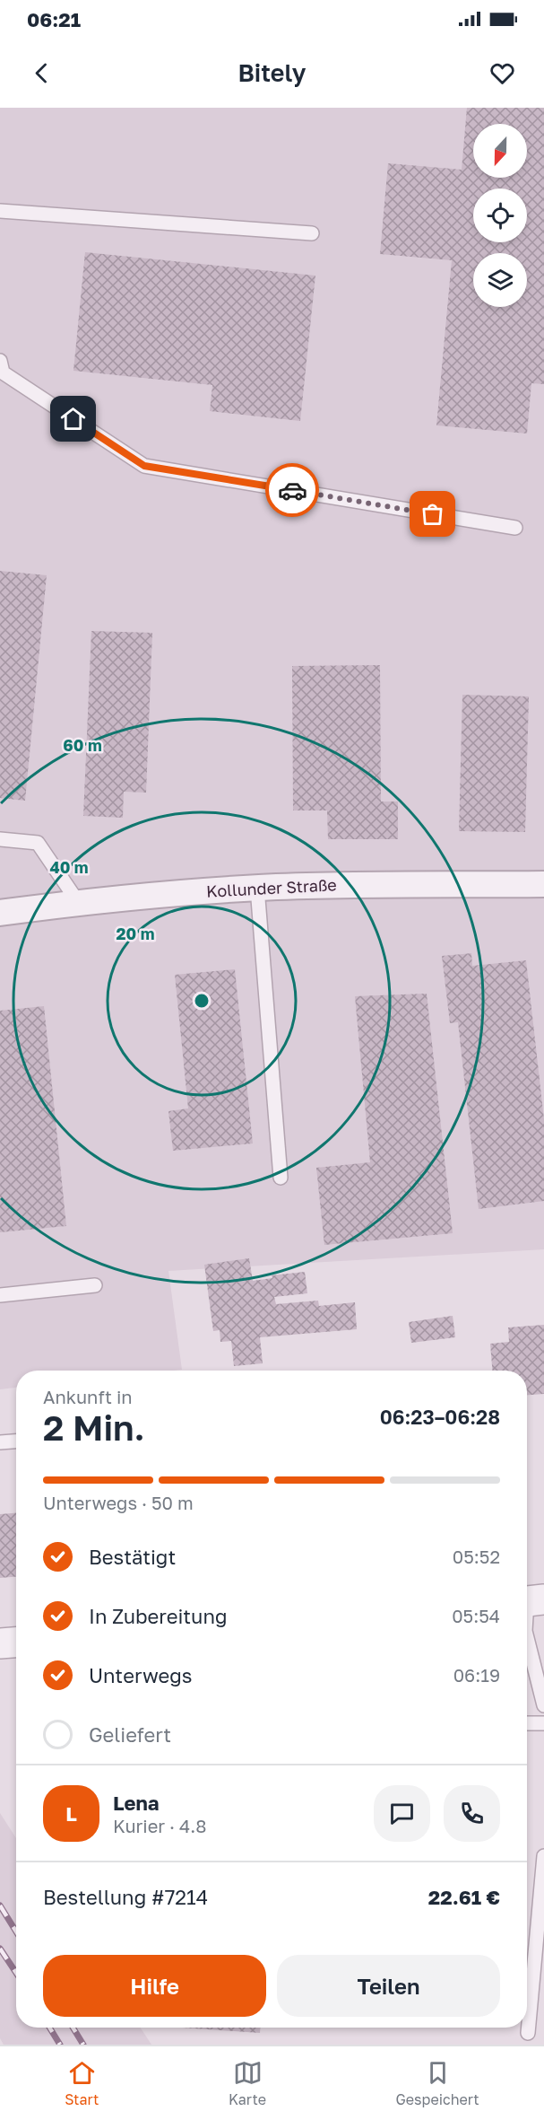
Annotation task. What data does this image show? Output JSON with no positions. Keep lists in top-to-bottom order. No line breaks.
{"streets":{"street":["Kollunder Straße"]},"north":"bottom","page":{"status":"06:21","header":"Bitely","heading":["2 Min.","Ankunft in","06:23–06:28"],"panel":["Lena","Kurier · 4.8","Bestellung #7214","22.61 €"],"bar":"Unterwegs · 50 m","list":[["Bestätigt","05:52"],["In Zubereitung","05:54"],["Unterwegs","06:19"],"Geliefert"],"round":"L","buttons":["Hilfe","Teilen"],"tabs":["Start","Karte","Gespeichert"]},"rings":["60 m","40 m","20 m"]}
